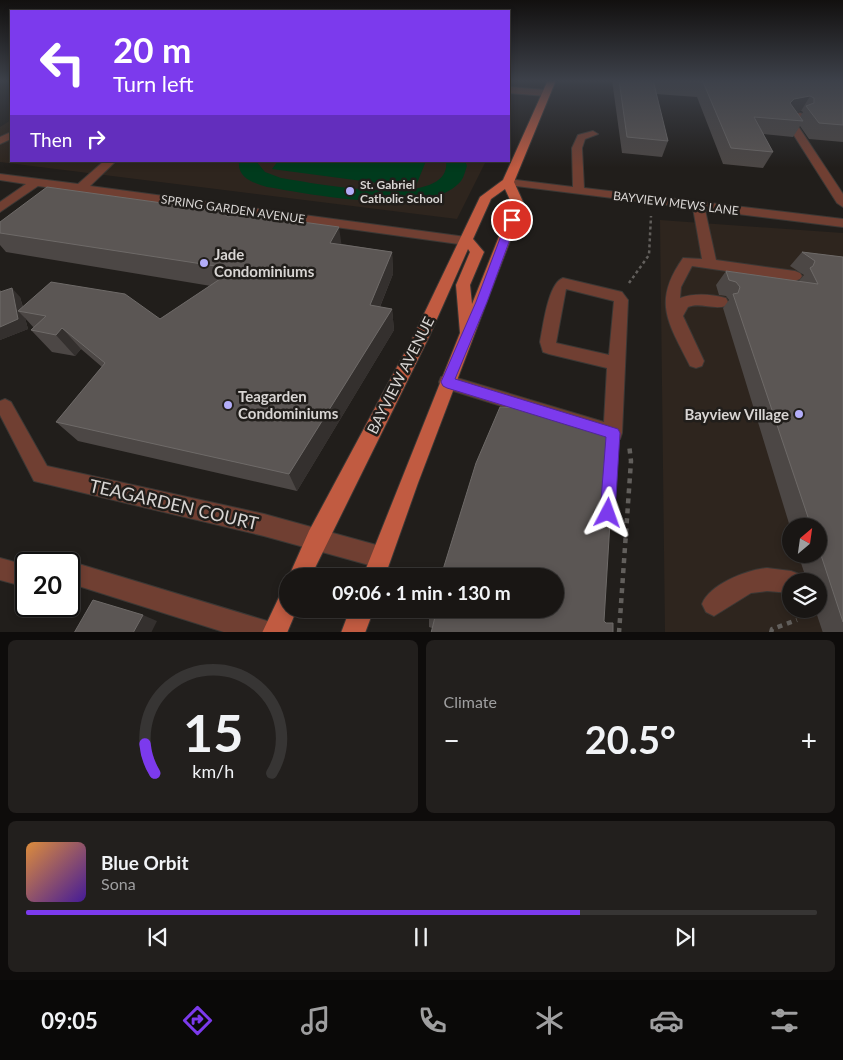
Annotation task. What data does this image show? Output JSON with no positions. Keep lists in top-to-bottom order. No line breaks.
{"streets":{"main road":["BAYVIEW AVENUE"],"street":["BAYVIEW MEWS LANE","SPRING GARDEN AVENUE","TEAGARDEN COURT"]},"crossings":[["BAYVIEW MEWS LANE","BAYVIEW AVENUE"],["SPRING GARDEN AVENUE","BAYVIEW AVENUE"],["BAYVIEW AVENUE","TEAGARDEN COURT"]],"places":["St. Gabriel Catholic School","Jade Condominiums","Teagarden Condominiums","Bayview Village"],"north":"top right","page":{"turn":["20 m","Turn left"],"then":"Then","limit":"20","trip":"09:06 · 1 min · 130 m","tile":"Climate","heat":["−","20.5°","+"],"song":["Blue Orbit","Sona"],"tabs":"09:05","gauge":["15","km/h"]}}
